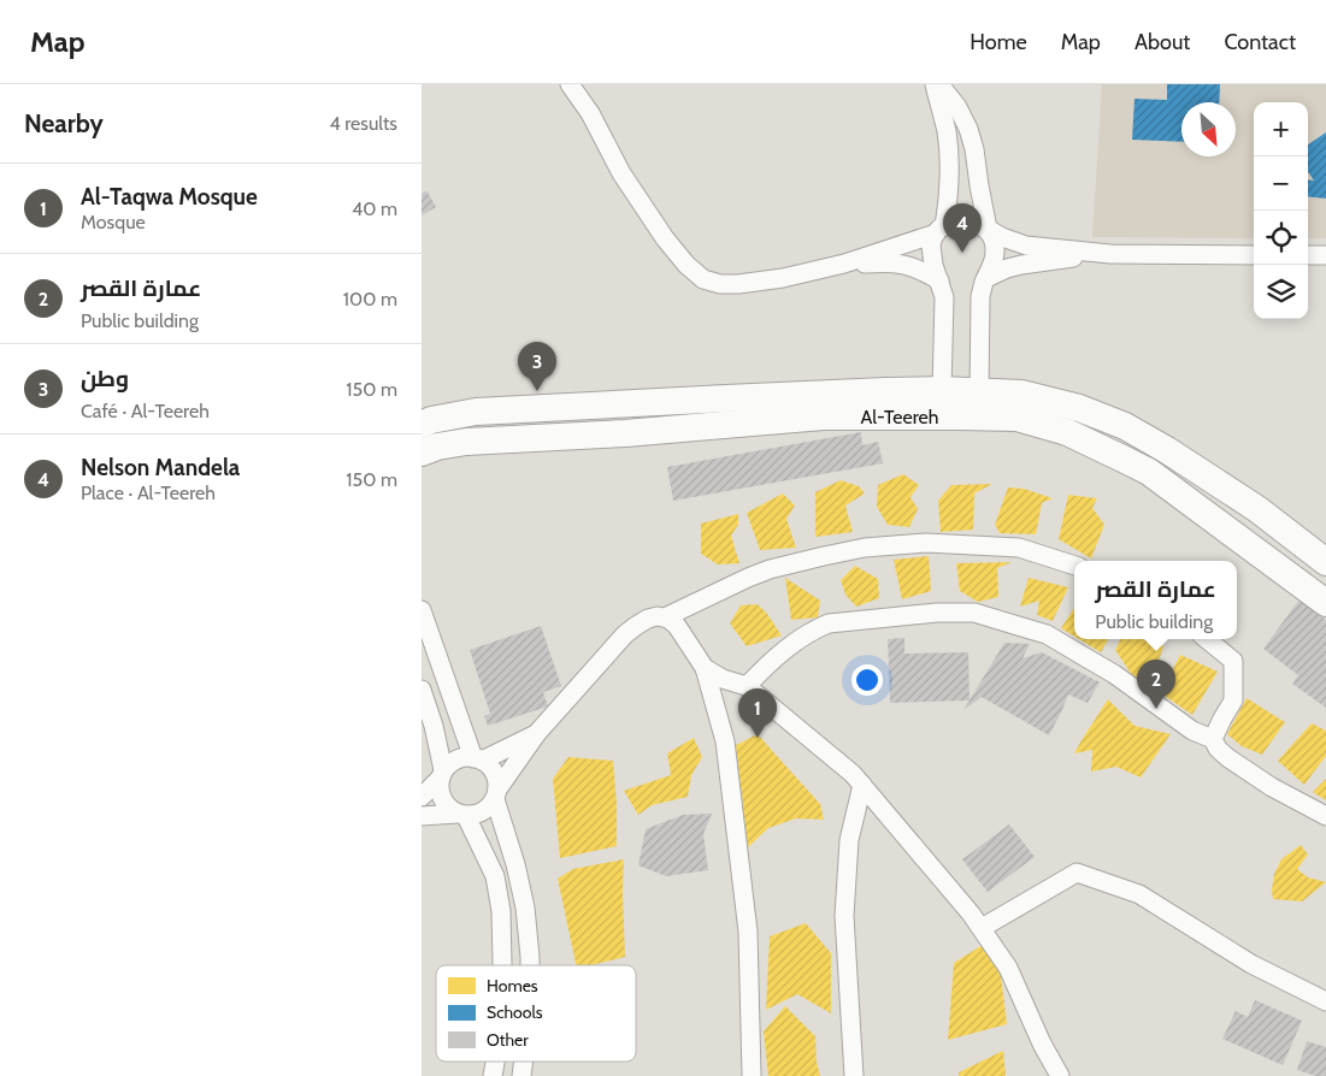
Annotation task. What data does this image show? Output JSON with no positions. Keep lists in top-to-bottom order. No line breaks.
{"streets":{"main road":["Al-Teereh"]},"legend":["Homes","Schools","Other"],"north":"bottom right","page":{"header":"Map","nav":["Home","Map","About","Contact"],"heading":["Nearby","4 results"],"map_buttons":["+","−"],"list":[{"mark":"1","name":"Al-Taqwa Mosque","note":"Mosque","value":"40 m"},{"mark":"2","name":"عمارة القصر","note":"Public building","value":"100 m"},{"mark":"3","name":"وطن","note":"Café · Al-Teereh","value":"150 m"},{"mark":"4","name":"Nelson Mandela","note":"Place · Al-Teereh","value":"150 m"}],"pins":["4","3","2","1"],"popup":["عمارة القصر","Public building"]}}
